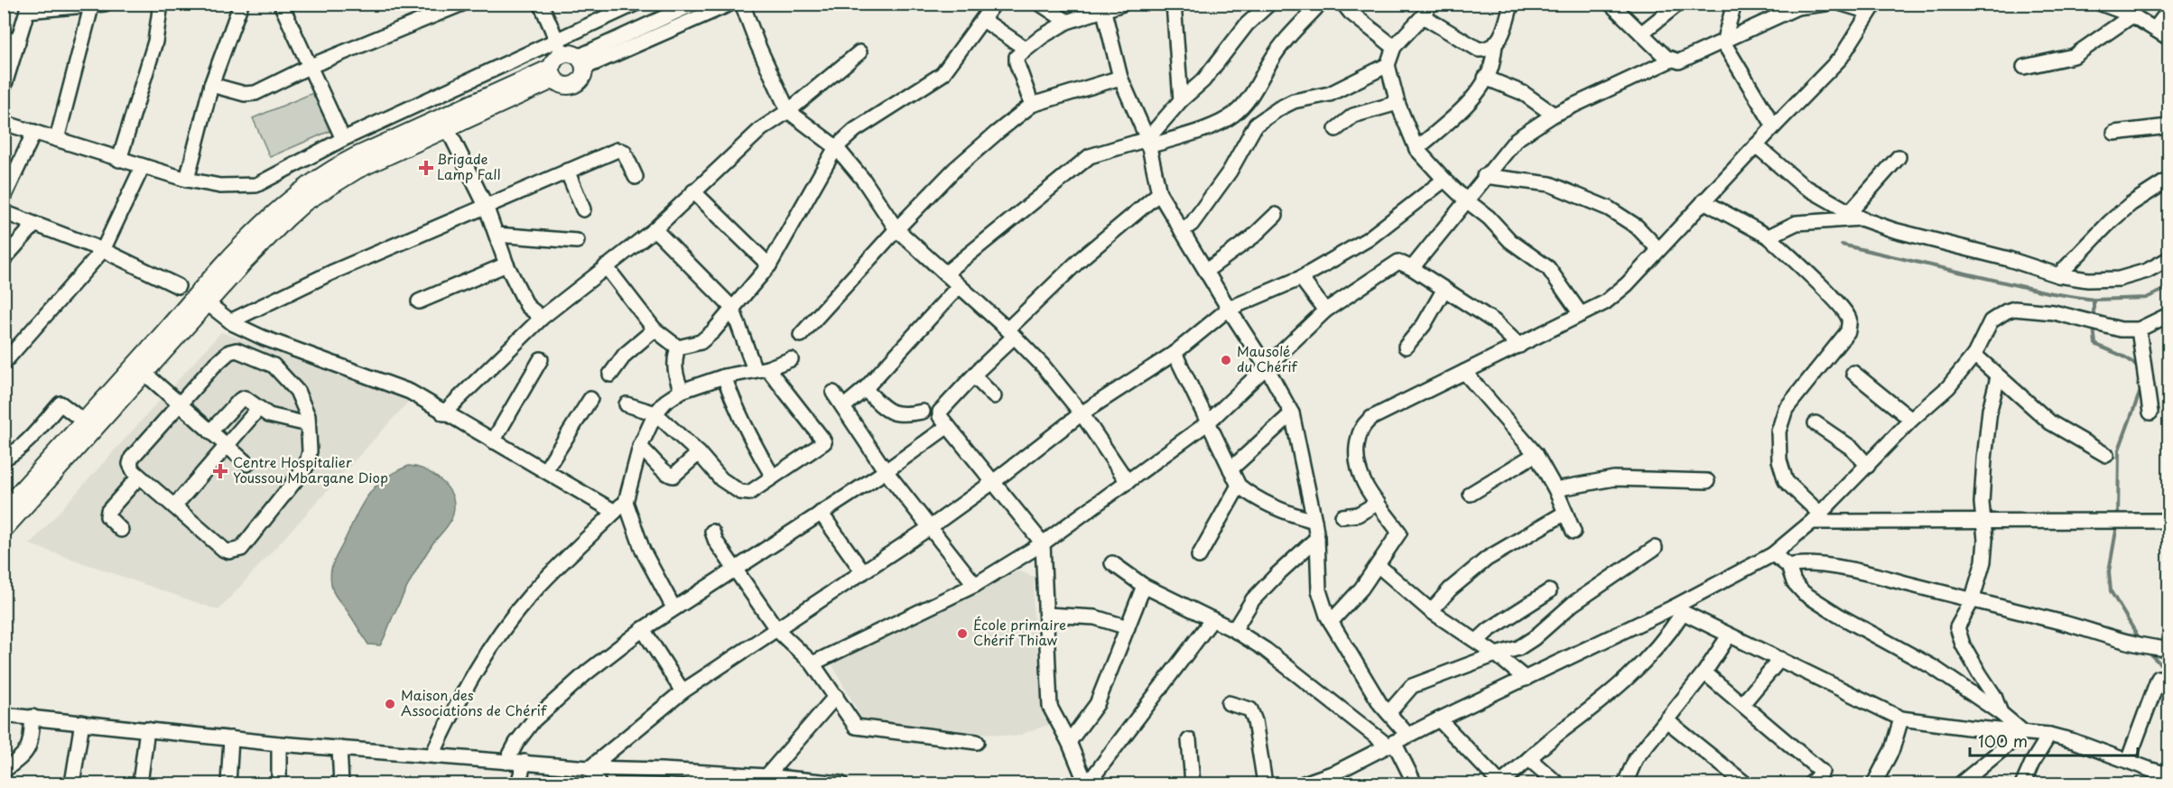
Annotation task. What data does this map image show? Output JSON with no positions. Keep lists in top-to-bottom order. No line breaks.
{"places":{"health":["Brigade Lamp Fall","Centre Hospitalier Youssou Mbargane Diop"],"other":["Mausolé du Chérif","École primaire Chérif Thiaw","Maison des Associations de Chérif"]},"scale_bar":"100 m"}
